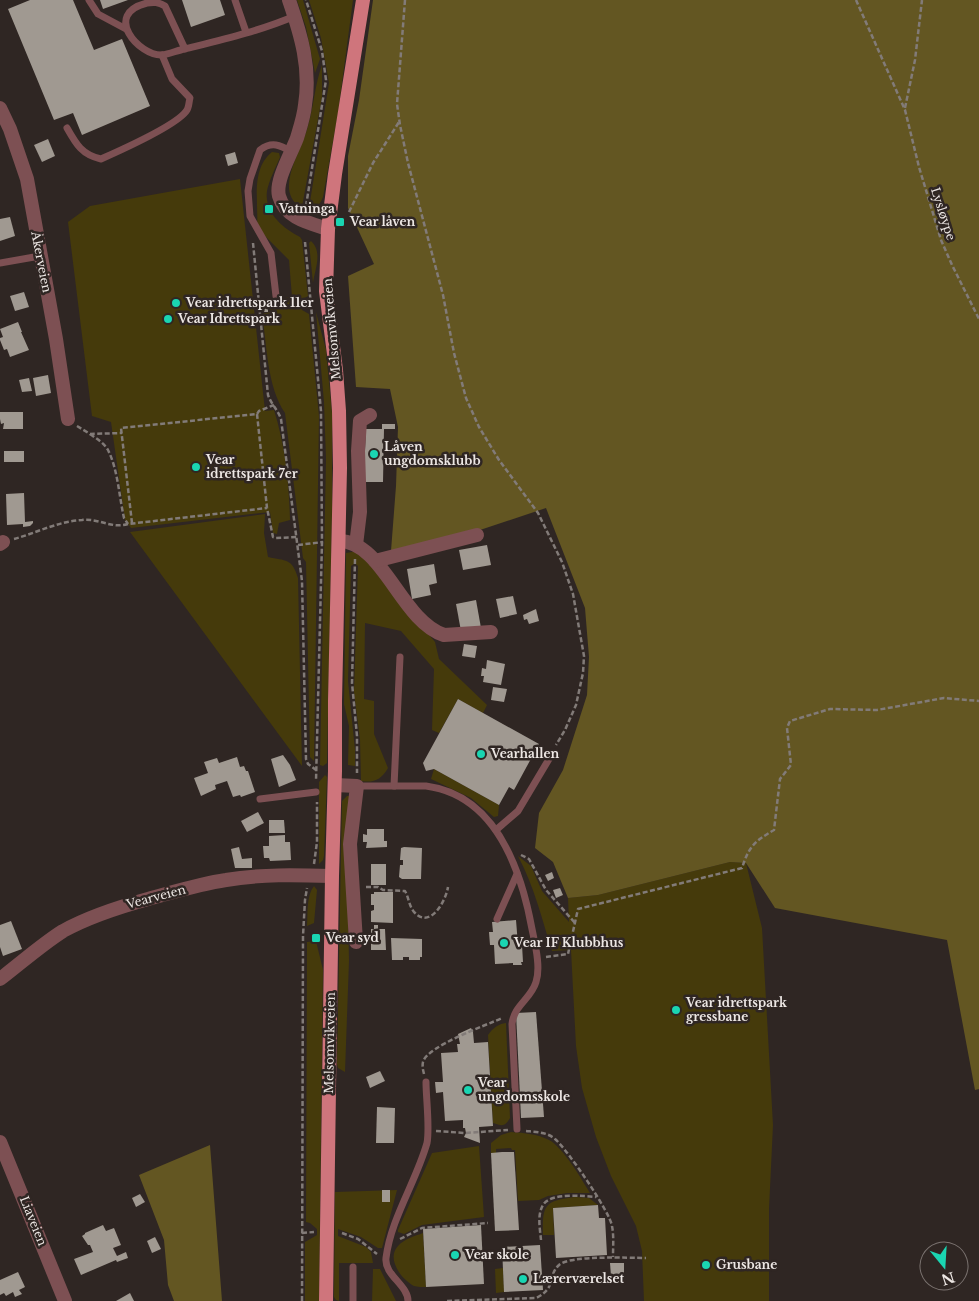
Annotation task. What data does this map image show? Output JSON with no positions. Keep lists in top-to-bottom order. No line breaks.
{"streets":{"main road":["Melsomvikveien"],"street":["Åkerveien","Vearveien","Liaveien"],"path":["Lysløype"]},"crossings":[["Melsomvikveien","Vearveien"]],"places":{"transit":["Vatninga","Vear låven","Vear syd"],"other":["Vear idrettspark 11er","Vear Idrettspark","Låven ungdomsklubb","Vear idrettspark 7er","Vearhallen","Vear IF Klubbhus","Vear idrettspark gressbane","Vear ungdomsskole","Vear skole","Grusbane","Lærerværelset"]},"north":"bottom"}
